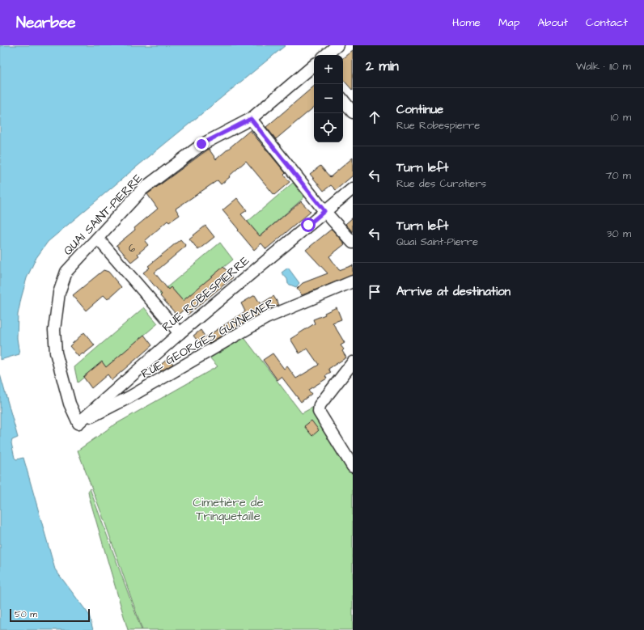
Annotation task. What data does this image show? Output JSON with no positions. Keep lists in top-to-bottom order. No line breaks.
{"streets":{"street":["QUAI SAINT-PIERRE","RUE ROBESPIERRE","RUE GEORGES GUYNEMER"]},"crossings":[["QUAI SAINT-PIERRE","RUE ROBESPIERRE"],["QUAI SAINT-PIERRE","RUE GEORGES GUYNEMER"],["RUE ROBESPIERRE","RUE GEORGES GUYNEMER"]],"parks":["Cimetière de Trinquetaille"],"house_numbers":["6"],"scale_bar":"50 m","page":{"header":"Nearbee","nav":["Home","Map","About","Contact"],"heading":["2 min","Walk · 110 m"],"map_buttons":["+","−"],"list":[["Continue","Rue Robespierre","10 m"],["Turn left","Rue des Curatiers","70 m"],["Turn left","Quai Saint-Pierre","30 m"],"Arrive at destination"],"scale":"50 m"}}
